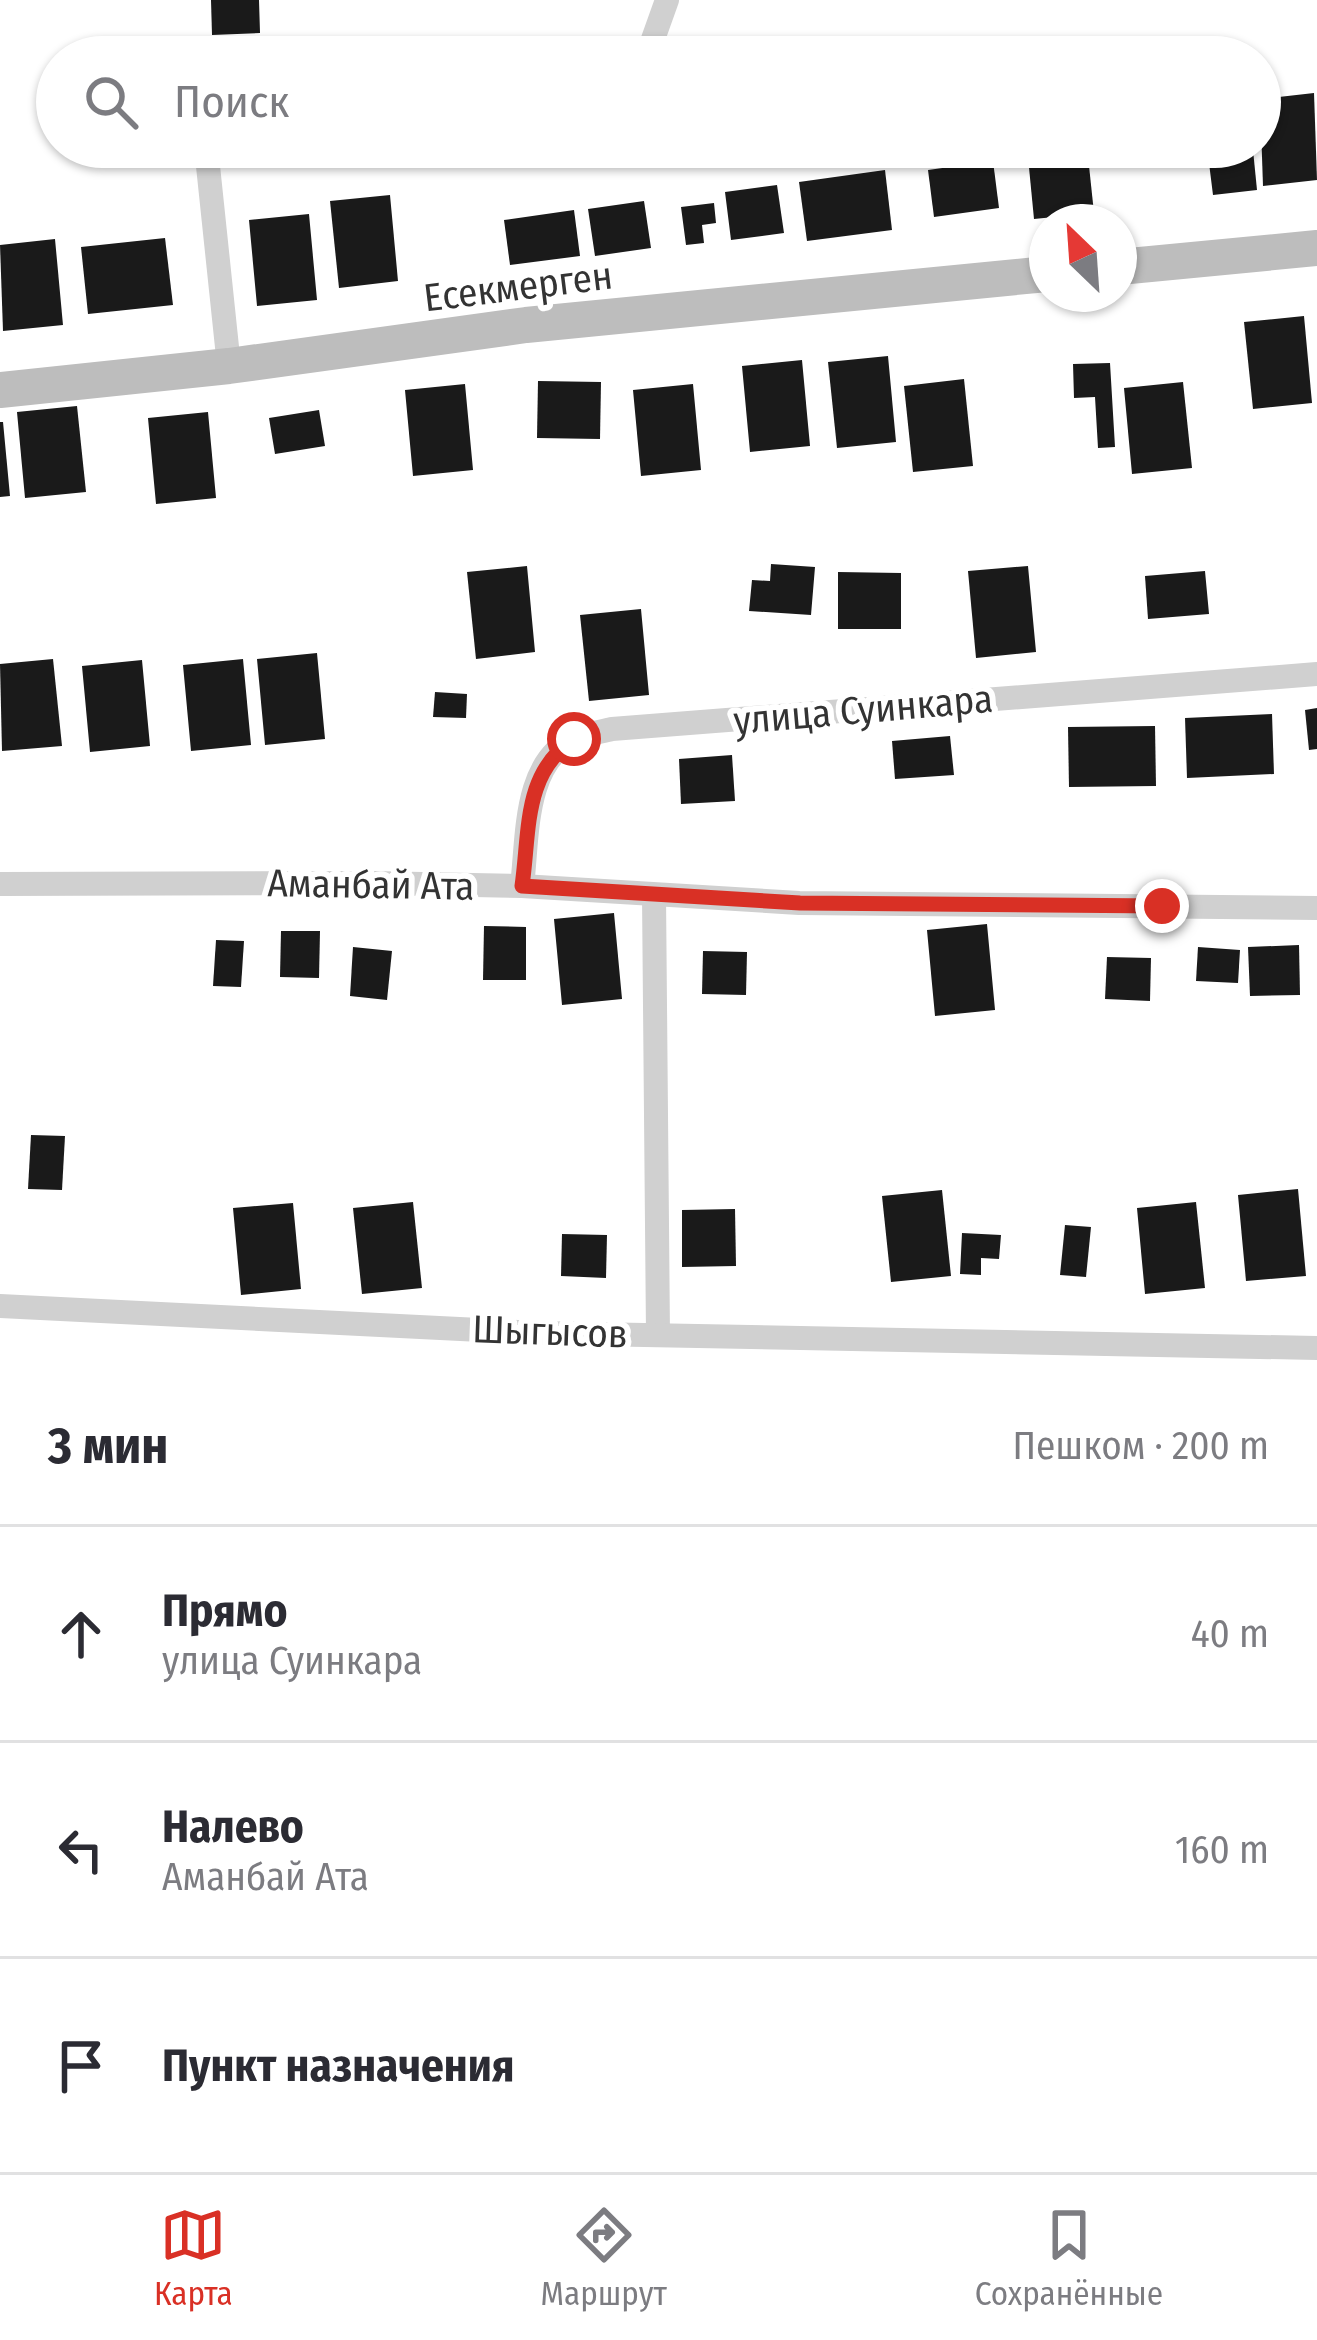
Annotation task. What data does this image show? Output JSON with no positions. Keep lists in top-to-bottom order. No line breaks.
{"streets":{"street":["Eсекмерген","улица Суинкара","Аманбай Ата","Шыгысов"]},"crossings":[["улица Суинкара","Аманбай Ата"]],"north":"top left","page":{"search":"Поиск","heading":["3 мин","Пешком · 200 m"],"list":[["Прямо","улица Суинкара","40 m"],["Налево","Аманбай Ата","160 m"],"Пункт назначения"],"nav":["Карта","Маршрут","Сохранённые"]}}
